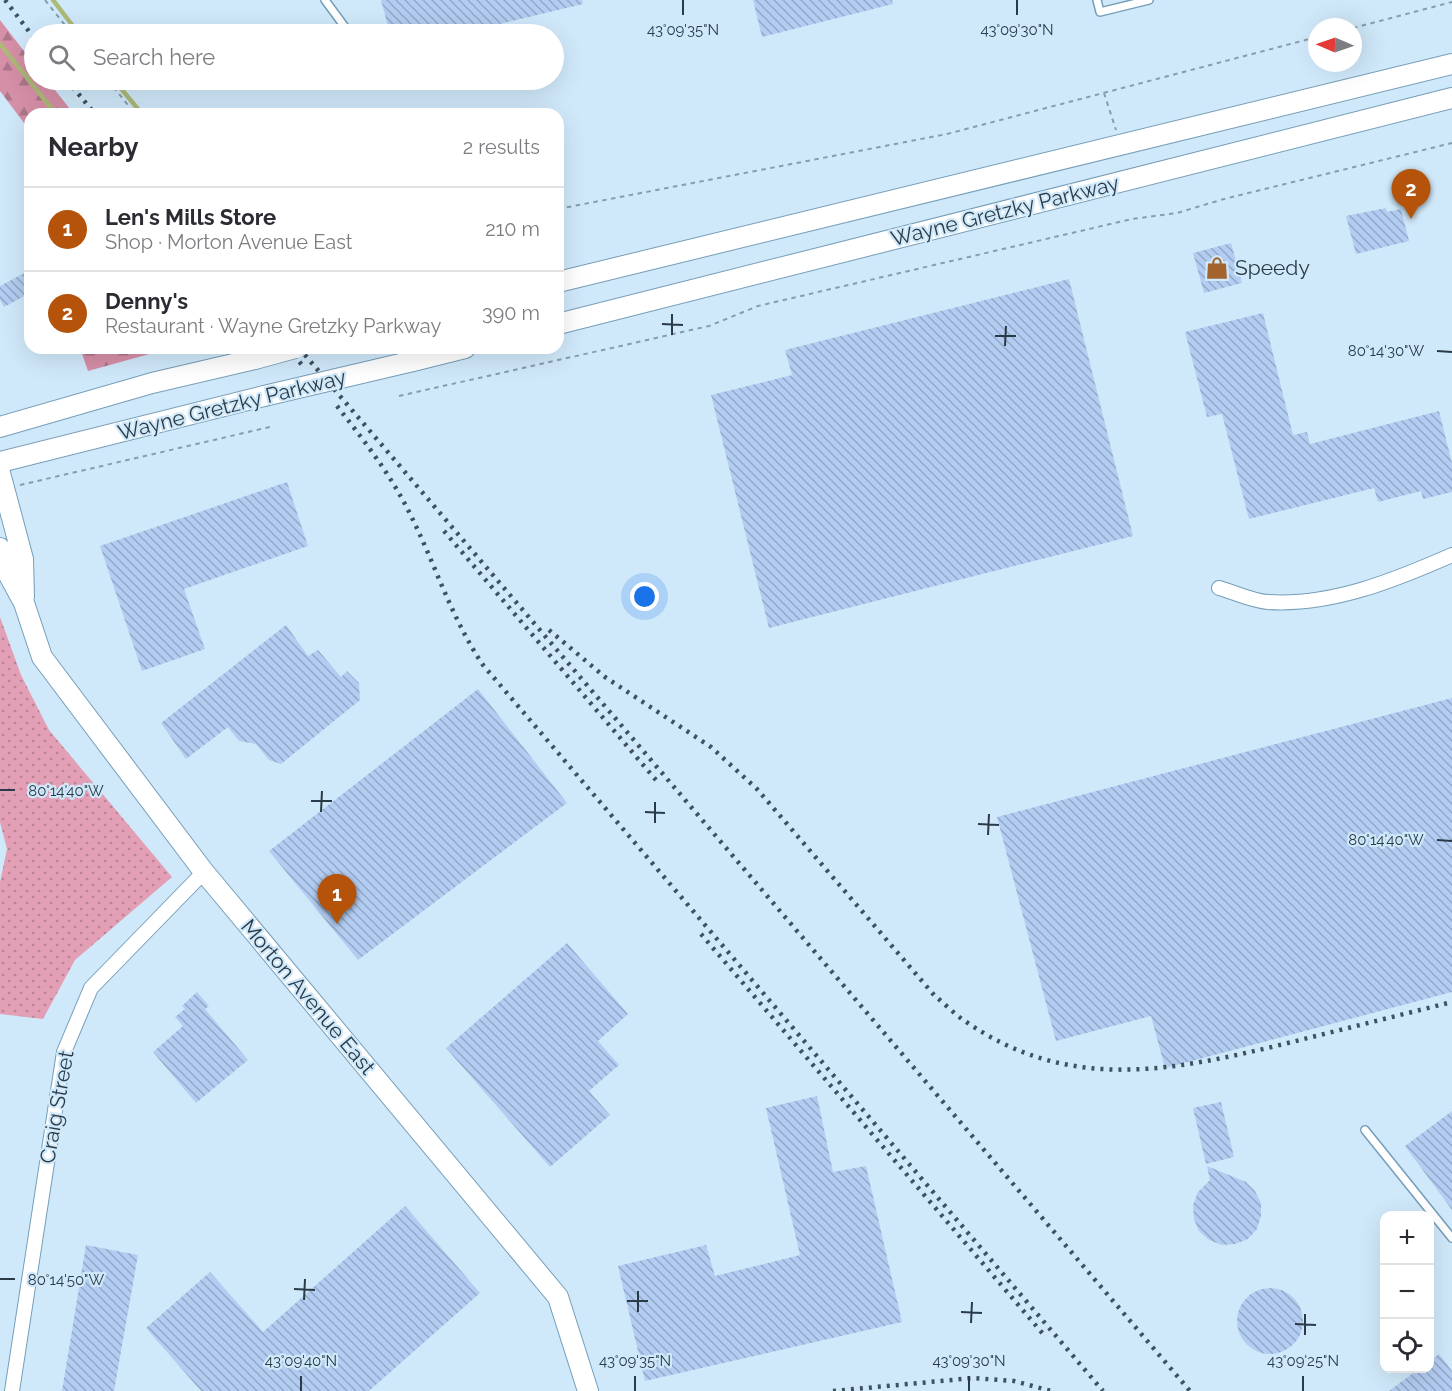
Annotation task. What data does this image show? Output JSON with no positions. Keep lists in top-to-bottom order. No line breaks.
{"streets":{"main road":["Wayne Gretzky Parkway","Morton Avenue East"],"street":["Craig Street"]},"crossings":[["Morton Avenue East","Craig Street"]],"places":{"shop":["Speedy"]},"north":"left","page":{"search":"Search here","heading":["Nearby","2 results"],"pins":["2","1"],"list":[{"mark":"1","name":"Len's Mills Store","note":"Shop · Morton Avenue East","value":"210 m"},{"mark":"2","name":"Denny's","note":"Restaurant · Wayne Gretzky Parkway","value":"390 m"}],"map_buttons":["+","−"]},"coordinates":["43°09'35\"N","43°09'30\"N","80°14'30\"W","80°14'40\"W","80°14'50\"W","43°09'40\"N","43°09'25\"N"]}
